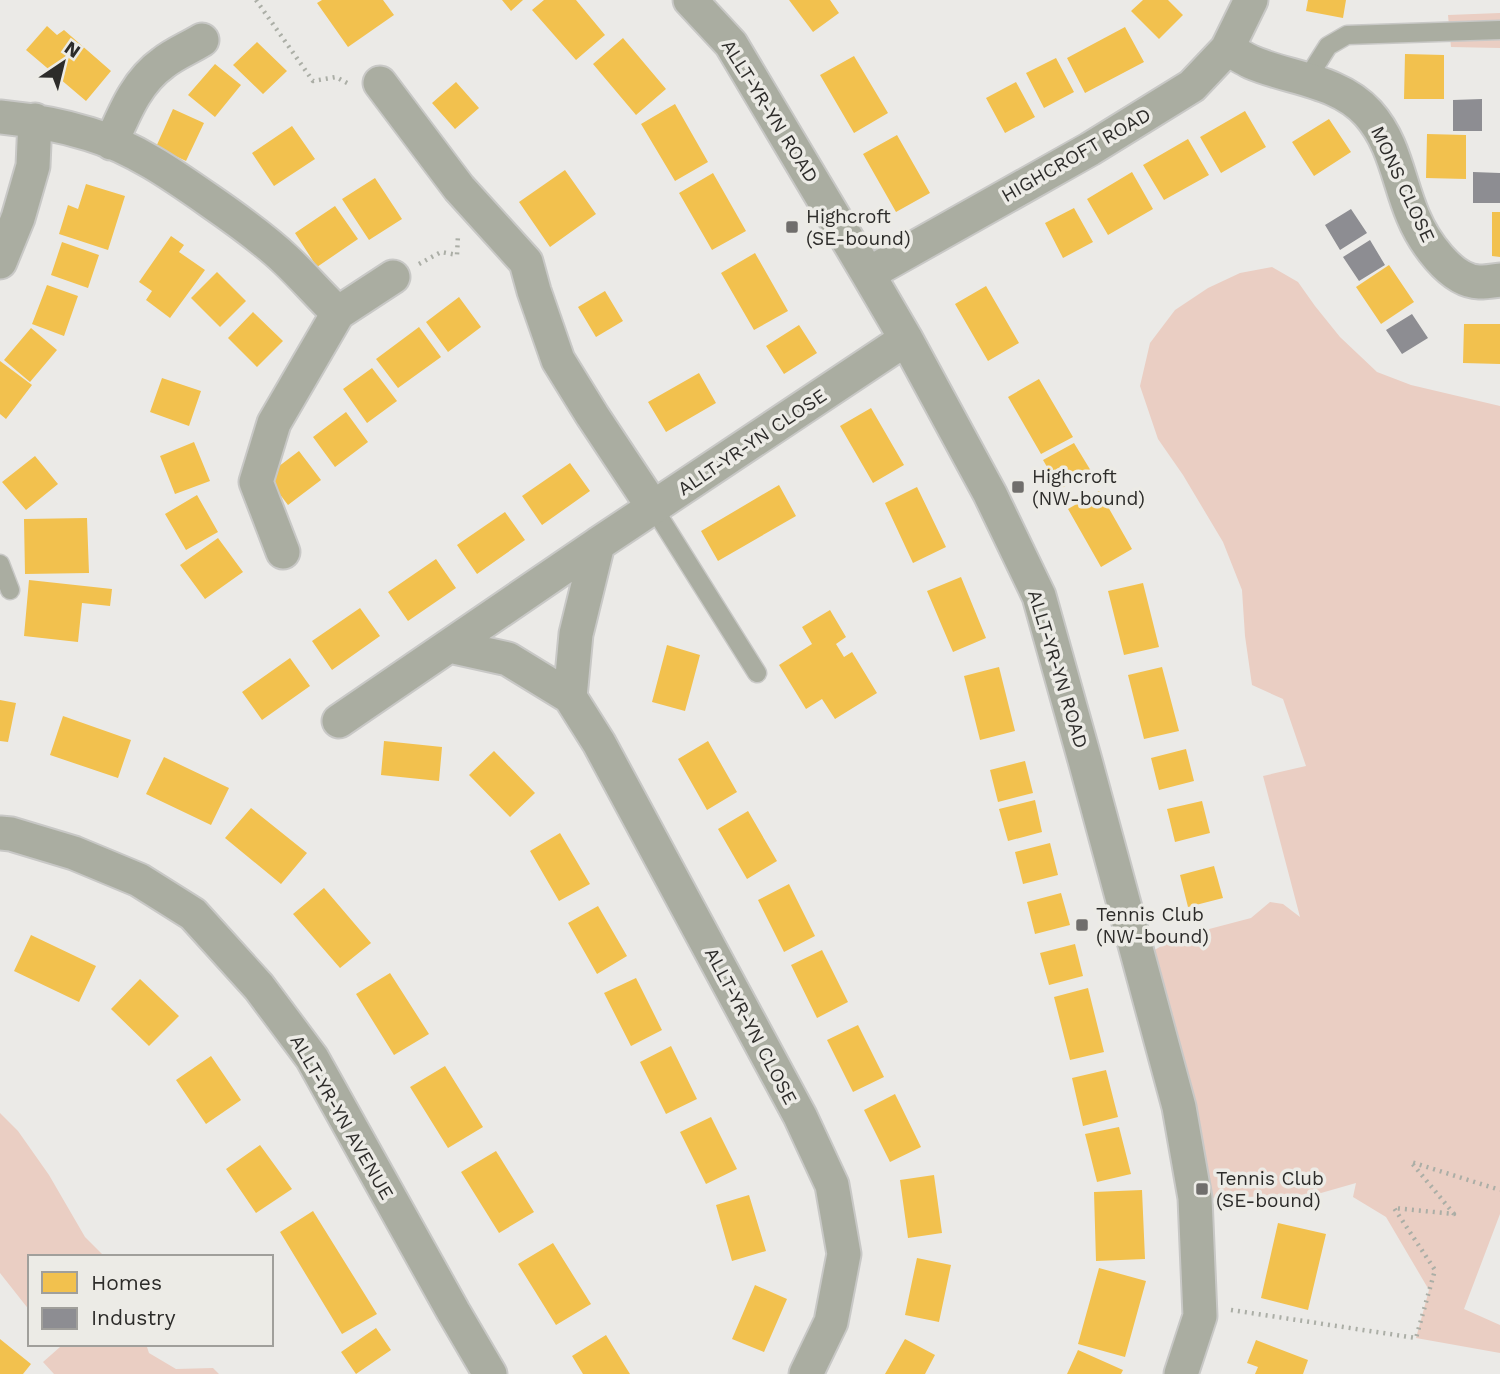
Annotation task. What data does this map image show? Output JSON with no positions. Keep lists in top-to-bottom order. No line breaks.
{"streets":{"street":["ALLT-YR-YN ROAD","HIGHCROFT ROAD","MONS CLOSE","ALLT-YR-YN CLOSE","ALLT-YR-YN AVENUE"]},"crossings":[["ALLT-YR-YN ROAD","HIGHCROFT ROAD"],["ALLT-YR-YN ROAD","ALLT-YR-YN CLOSE"],["HIGHCROFT ROAD","MONS CLOSE"]],"places":{"transit":["Highcroft (SE-bound)","Highcroft (NW-bound)","Tennis Club (NW-bound)","Tennis Club (SE-bound)"]},"legend":["Homes","Industry"],"north":"top right"}
